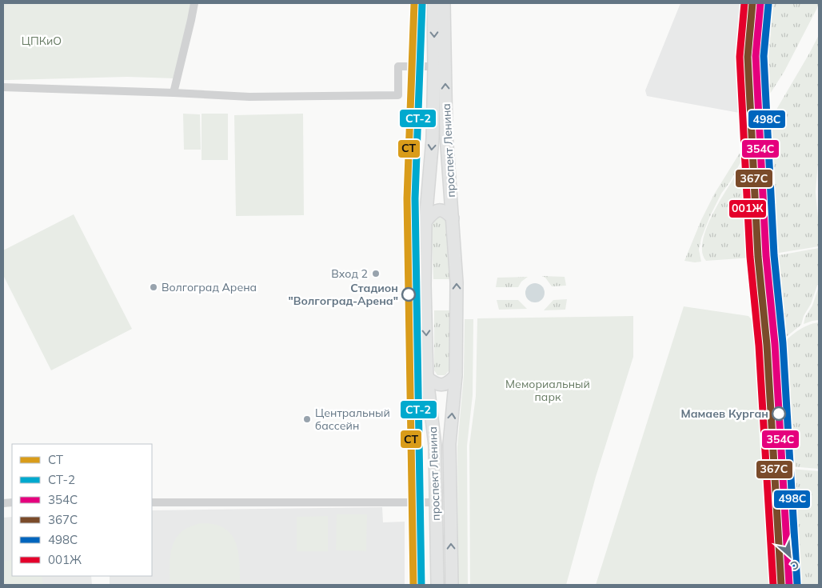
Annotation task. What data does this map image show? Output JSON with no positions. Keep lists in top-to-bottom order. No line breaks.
{"streets":{"main road":["проспект Ленина"]},"parks":["ЦПКиО","Мемориальный парк"],"places":["Вход 2","Волгоград Арена","Стадион \"Волгоград-Арена\"","Мамаев Курган","Центральный бассейн"],"lines":["transit line СТ","transit line СТ-2","transit line 354С","transit line 367С","transit line 001Ж","transit line 498С"],"legend":["СТ","СТ-2","354С","367С","498С","001Ж"],"north":"bottom right"}
